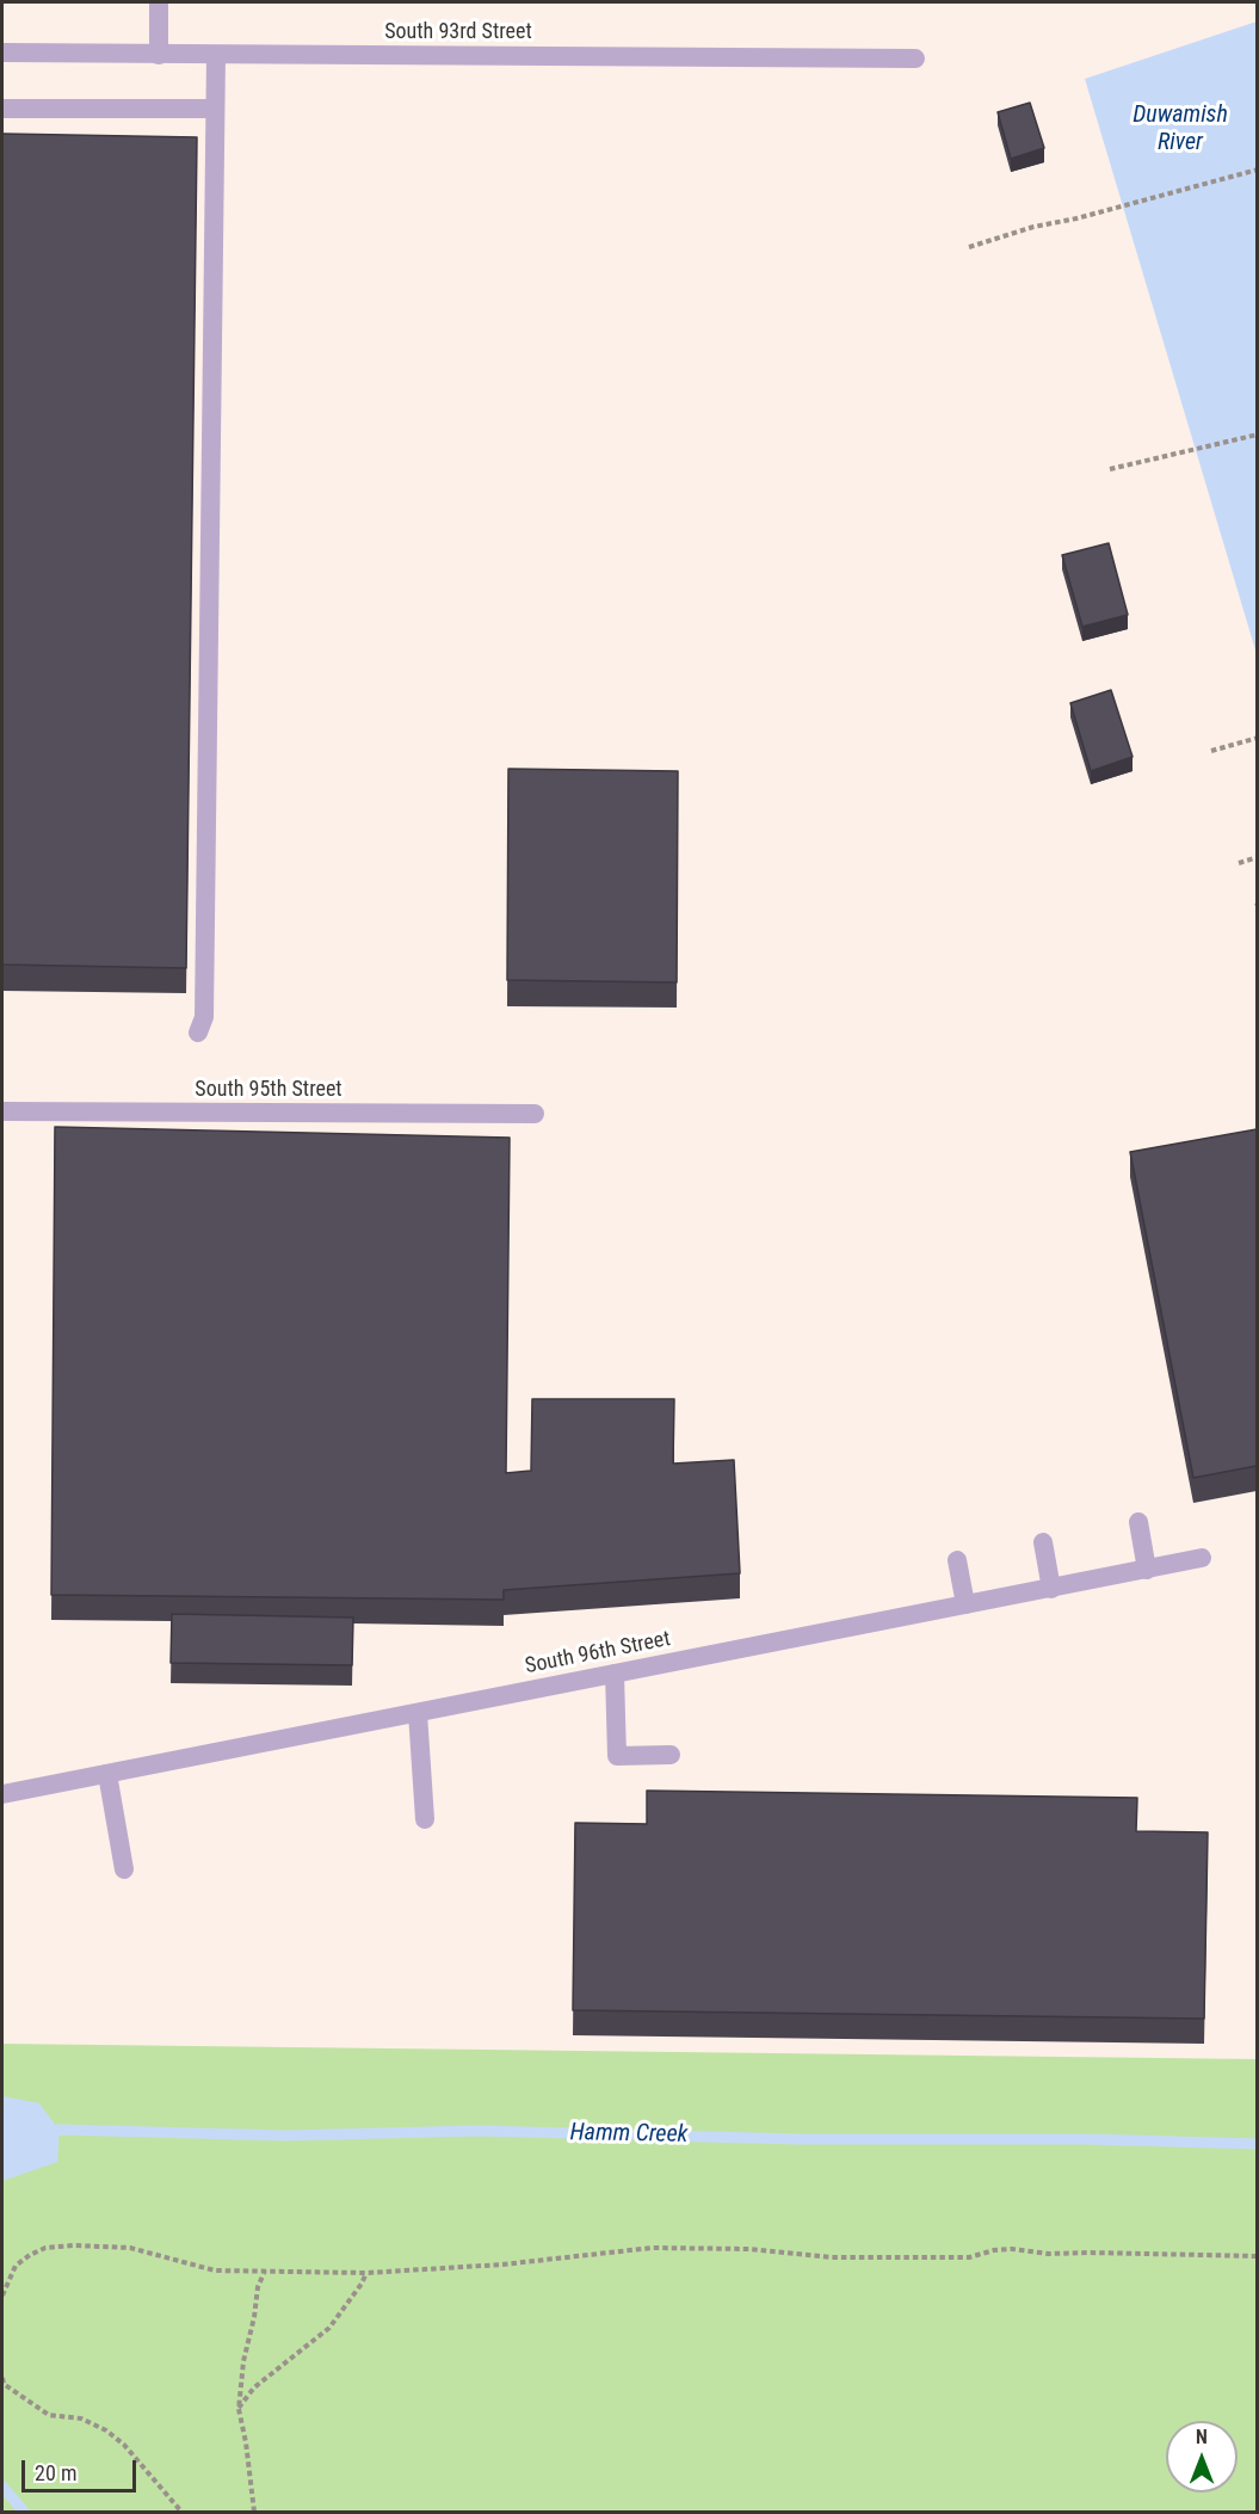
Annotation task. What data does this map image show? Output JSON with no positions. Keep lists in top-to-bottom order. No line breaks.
{"streets":{"street":["South 93rd Street","South 95th Street","South 96th Street"]},"water":["Duwamish River","Hamm Creek"],"scale_bar":"20 m","north":"top"}
